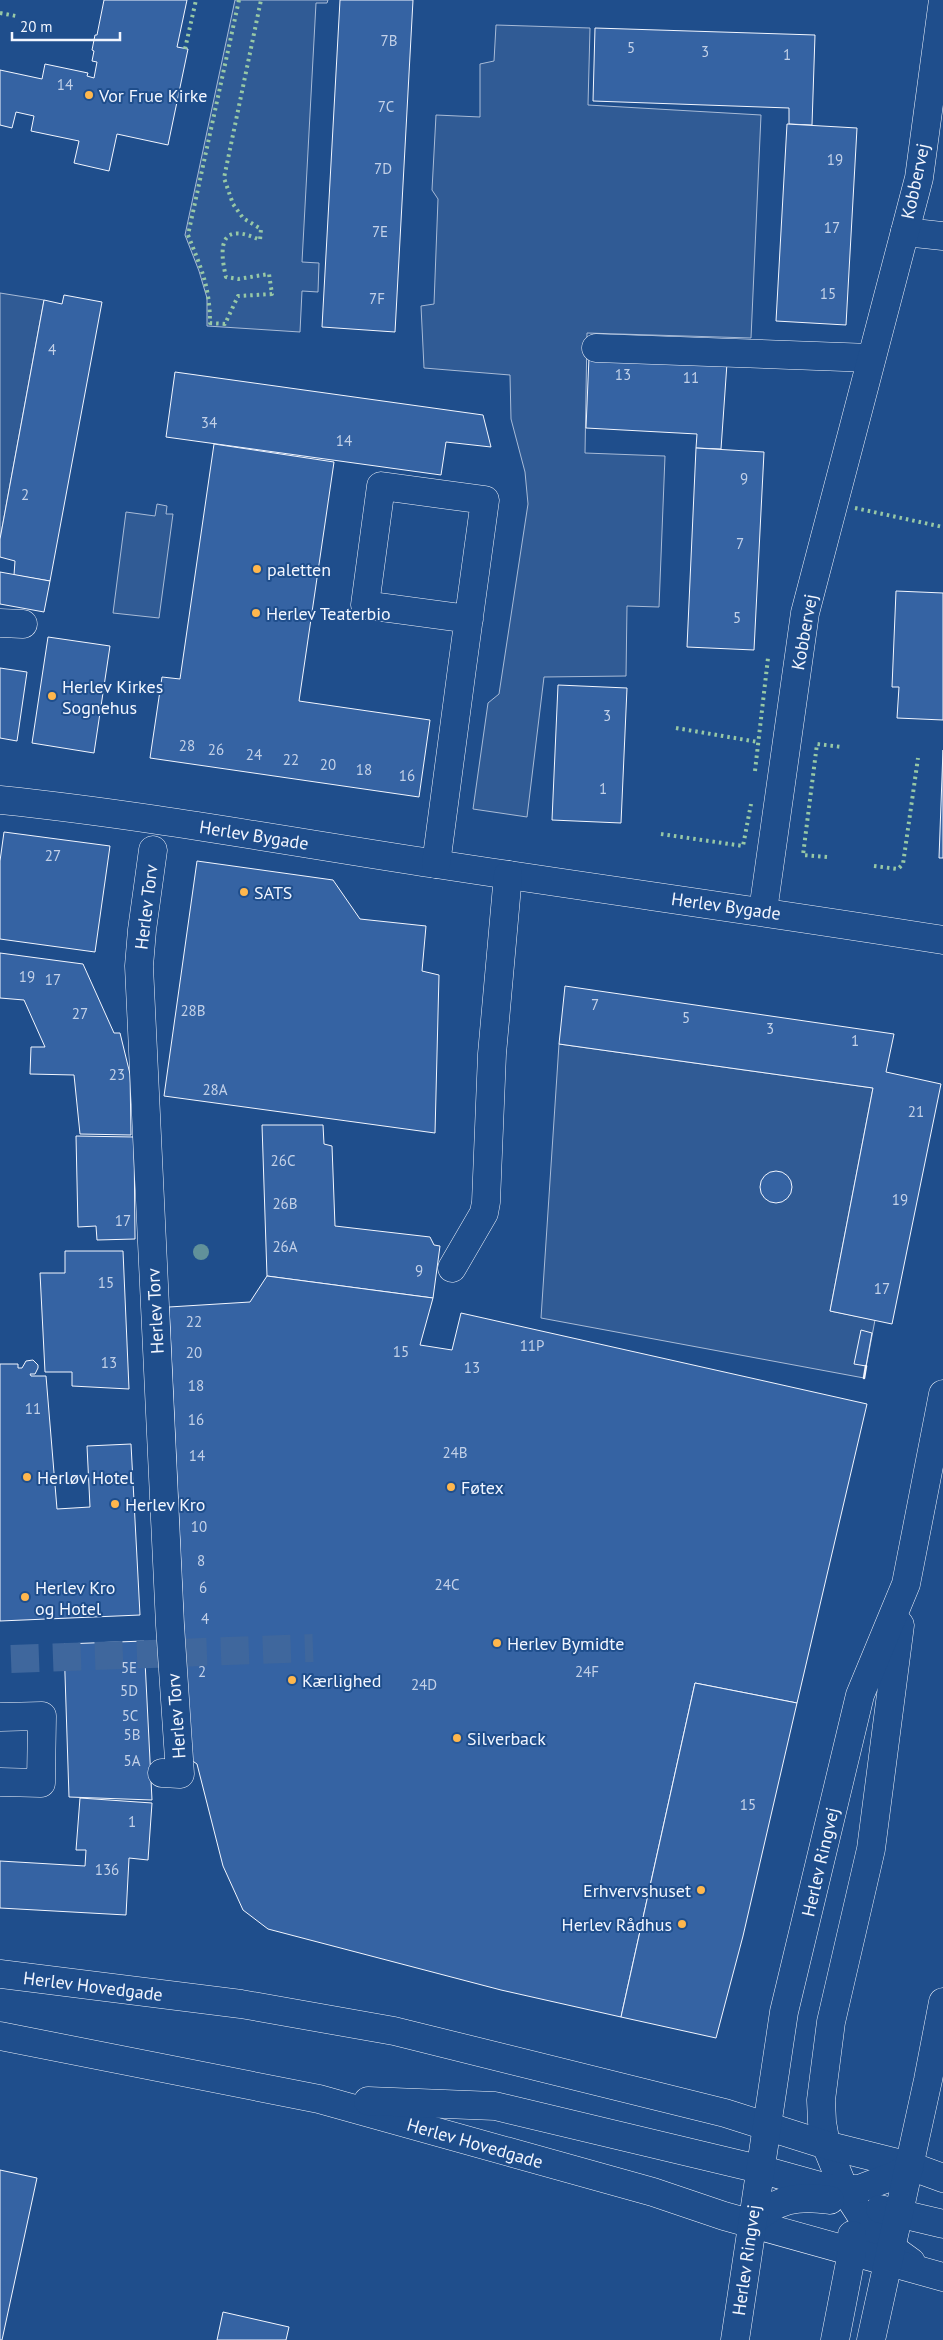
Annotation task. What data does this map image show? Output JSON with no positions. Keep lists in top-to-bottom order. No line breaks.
{"streets":{"main road":["Kobbervej","Herlev Bygade","Herlev Torv","Herlev Ringvej","Herlev Hovedgade"]},"crossings":[["Kobbervej","Herlev Bygade"],["Herlev Ringvej","Herlev Hovedgade"]],"places":["Vor Frue Kirke","paletten","Herlev Teaterbio","Herlev Kirkes Sognehus","SATS","Herløv Hotel","Føtex","Herlev Kro","Herlev Kro og Hotel","Herlev Bymidte","Kærlighed","Silverback","Erhvervshuset","Herlev Rådhus"],"house_numbers":["7B","5","3","1","14","7C","19","7D","17","7E","15","7F","4","13","11","34","14","9","2","7","5","3","28","26","24","22","20","18","16","1","27","19","17","7","28B","27","5","3","1","23","28A","21","26C","19","26B","17","26A","9","15","17","22","11P","15","20","13","13","18","11","16","24B","14","10","8","24C","6","4","5E","2","24F","24D","5D","5C","5B","5A","15","1","136"],"scale_bar":"20 m"}
